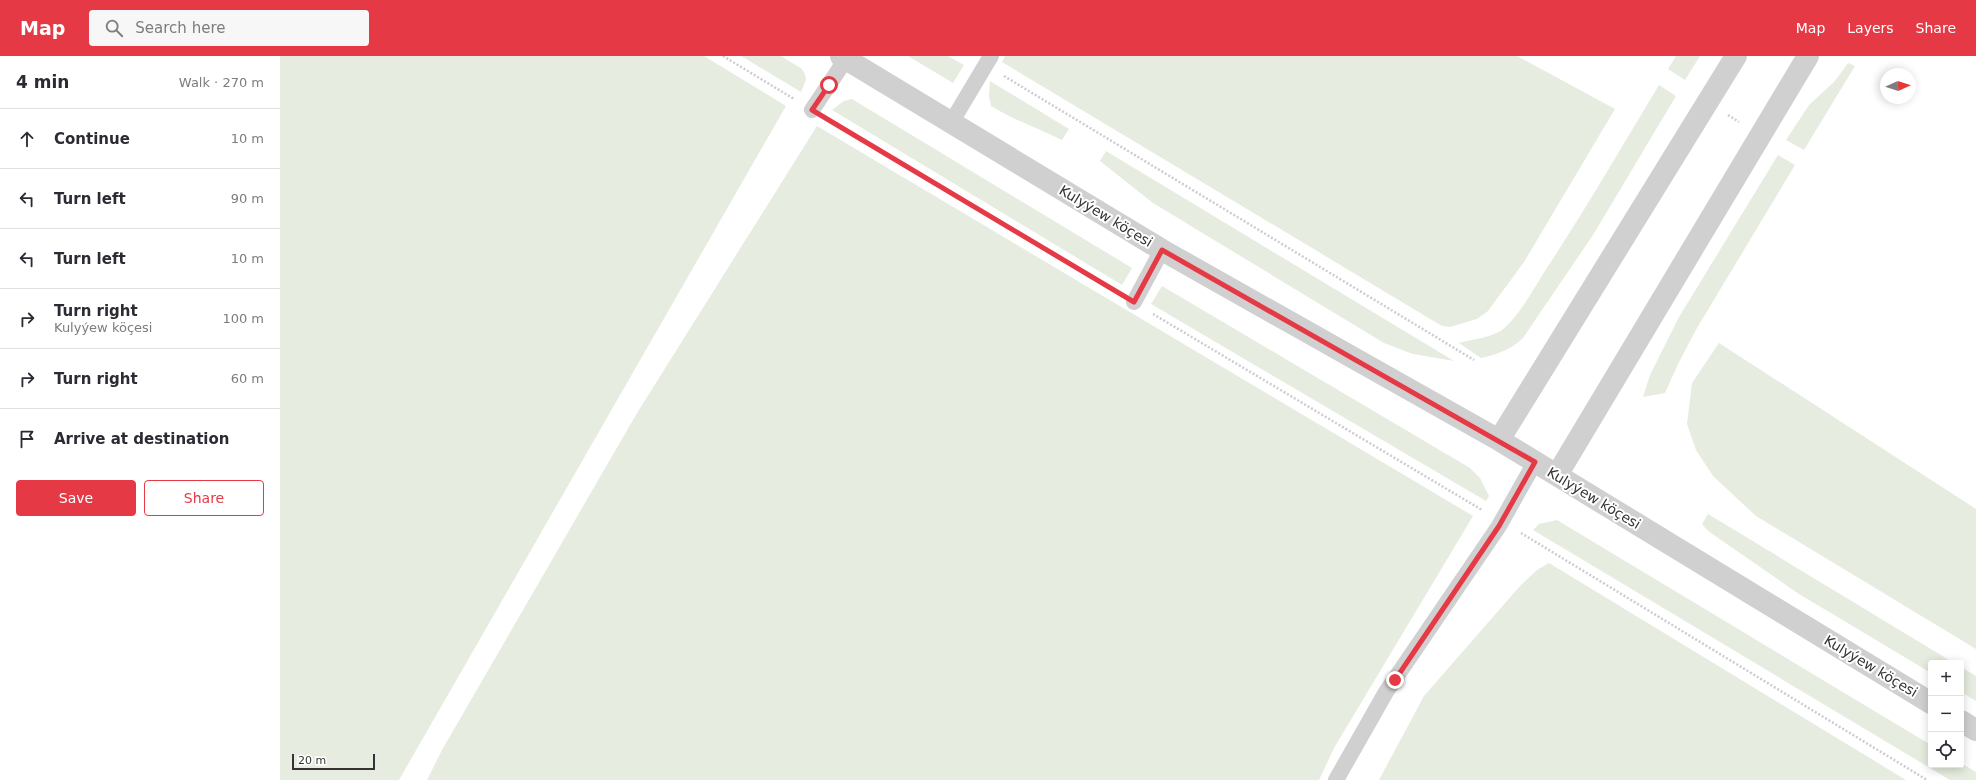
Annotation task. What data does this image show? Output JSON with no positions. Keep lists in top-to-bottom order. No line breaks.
{"streets":{"street":["Kulyýew köçesi"]},"scale_bar":"20 m","north":"right","page":{"header":"Map","search":"Search here","nav":["Map","Layers","Share"],"heading":["4 min","Walk · 270 m"],"list":[["Continue","10 m"],["Turn left","90 m"],["Turn left","10 m"],["Turn right","Kulyýew köçesi","100 m"],["Turn right","60 m"],"Arrive at destination"],"buttons":["Save","Share"],"map_buttons":["+","−"],"scale":"20 m"}}
